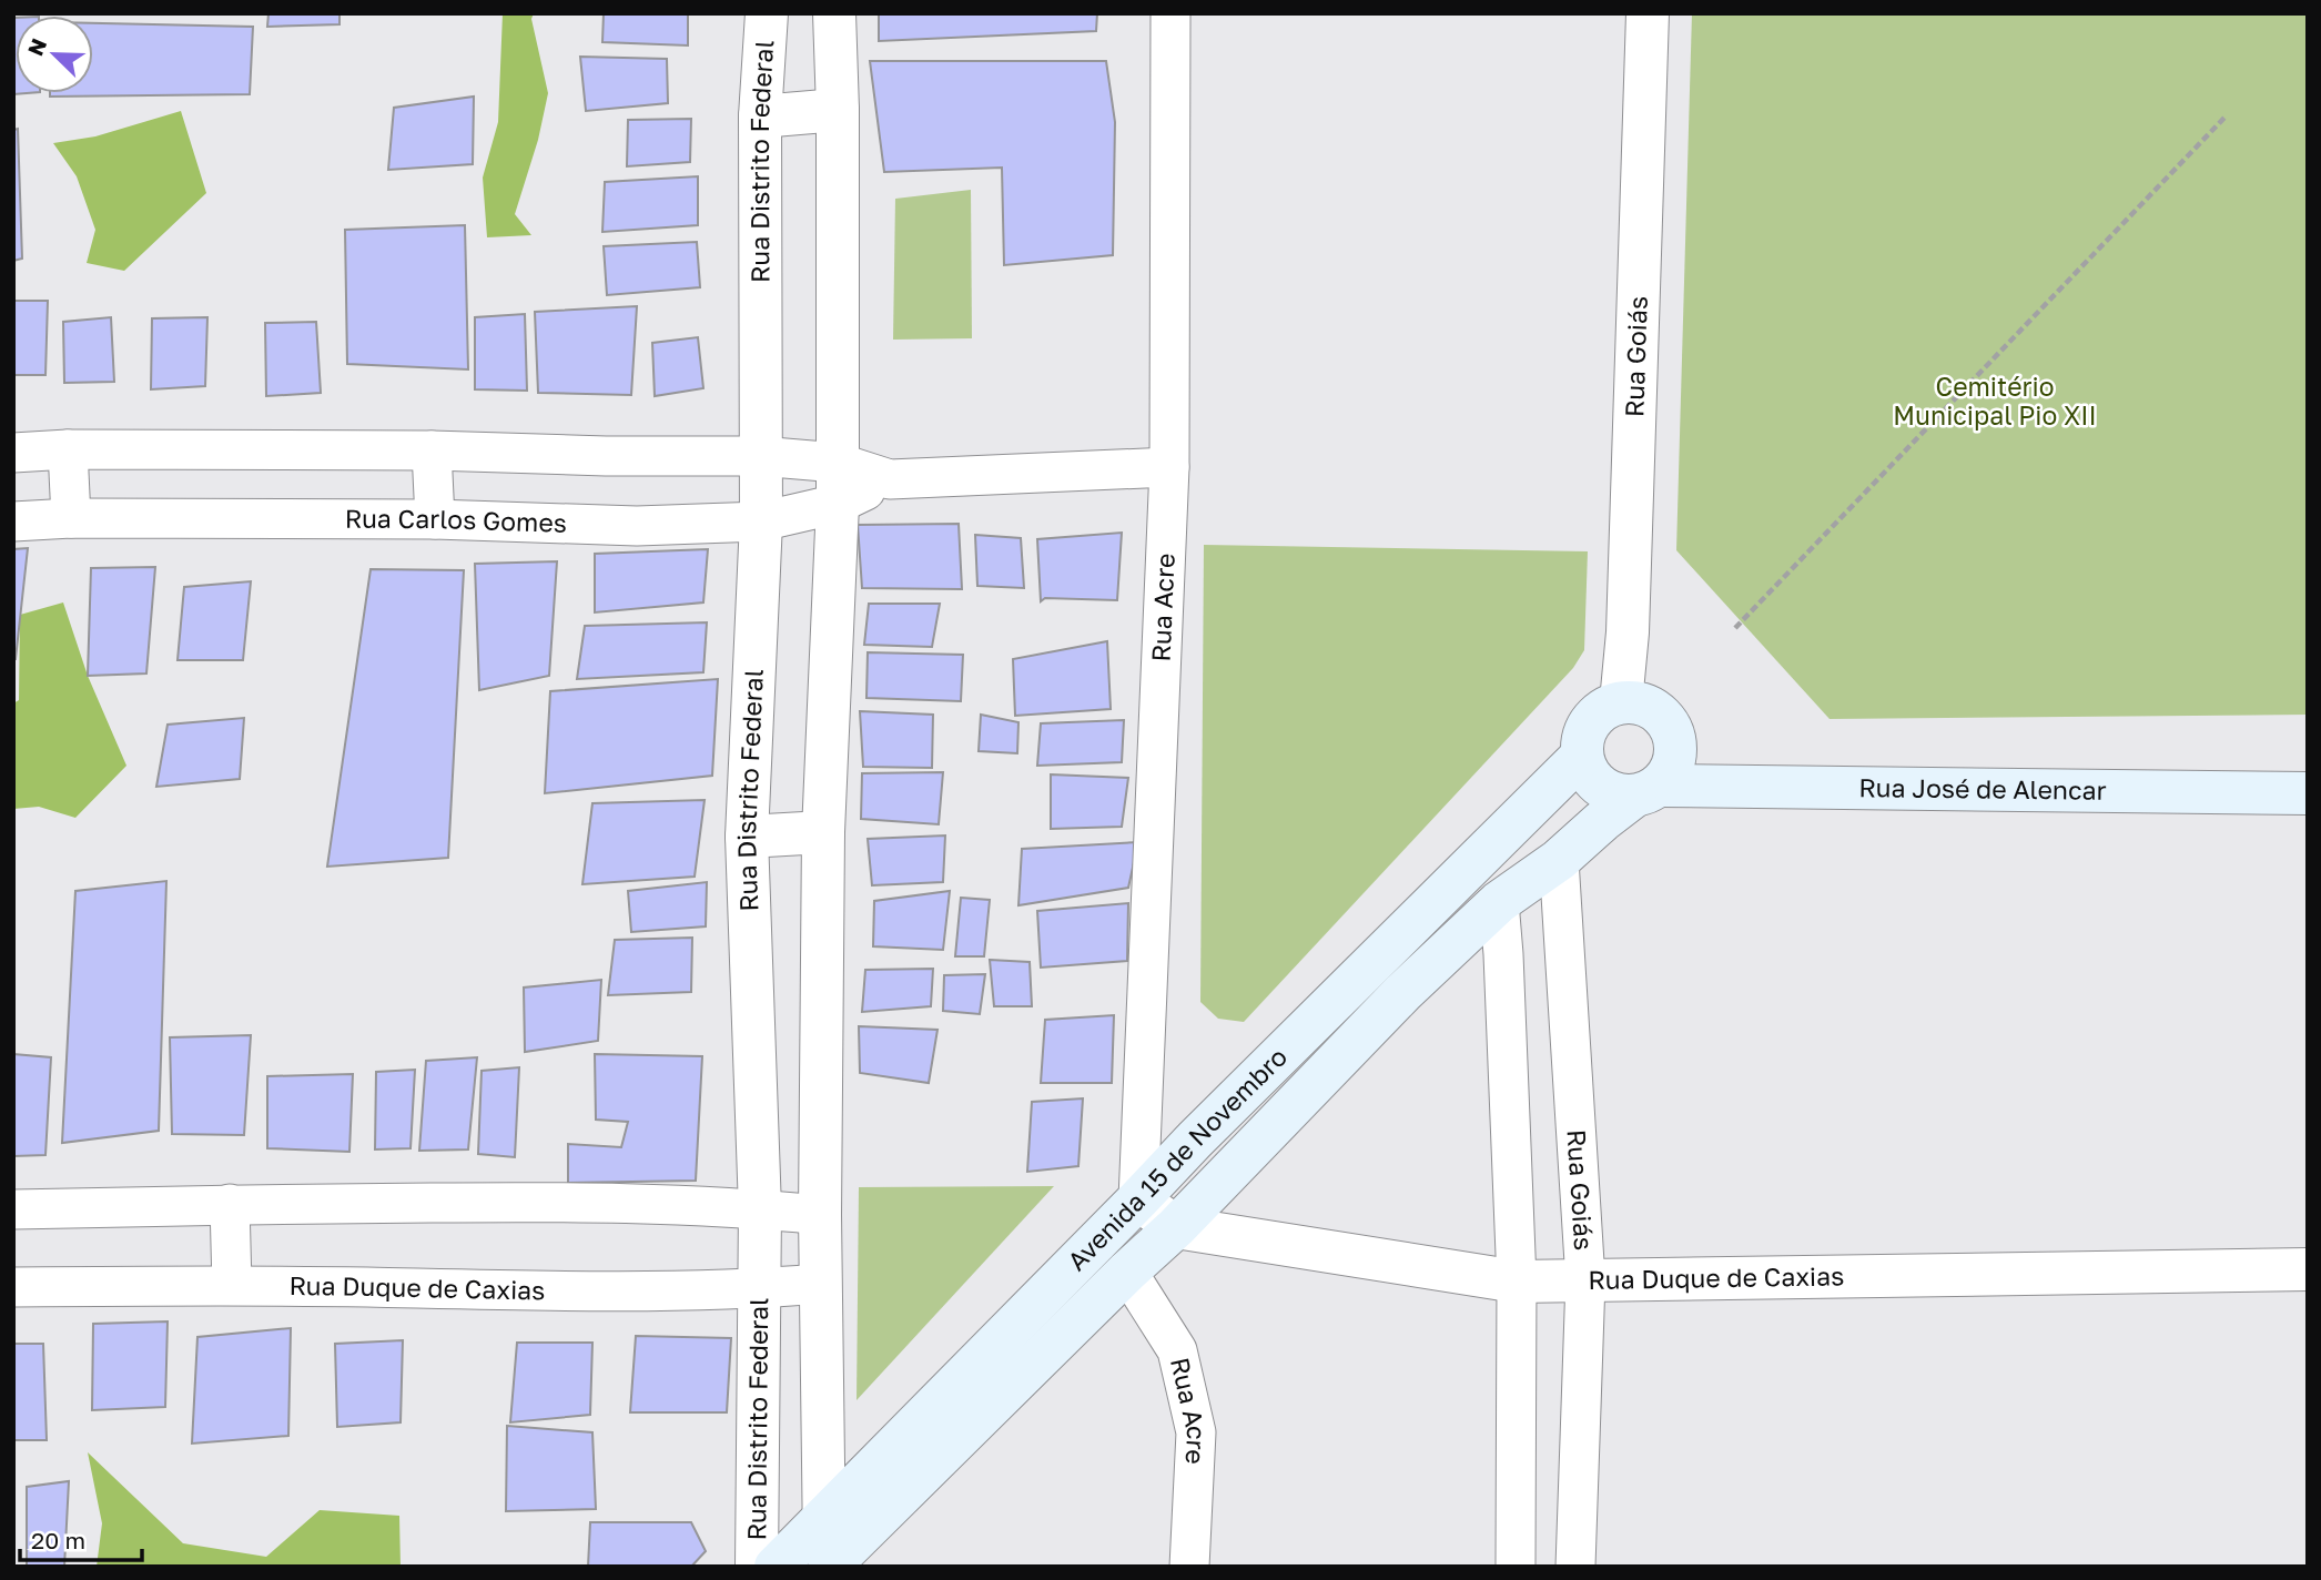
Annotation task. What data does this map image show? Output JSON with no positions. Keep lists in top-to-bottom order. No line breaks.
{"streets":{"main road":["Rua José de Alencar","Avenida 15 de Novembro"],"street":["Rua Distrito Federal","Rua Goiás","Rua Carlos Gomes","Rua Acre","Rua Duque de Caxias"]},"crossings":[["Rua Distrito Federal","Rua Carlos Gomes"],["Rua Distrito Federal","Rua Duque de Caxias"],["Rua Goiás","Rua José de Alencar"],["Rua Goiás","Avenida 15 de Novembro"],["Rua Goiás","Rua Duque de Caxias"],["Rua Carlos Gomes","Rua Acre"],["Rua Acre","Avenida 15 de Novembro"],["Rua Acre","Rua Duque de Caxias"],["Rua José de Alencar","Avenida 15 de Novembro"],["Avenida 15 de Novembro","Rua Duque de Caxias"]],"parks":["Cemitério Municipal Pio XII"],"scale_bar":"20 m","north":"top left"}
